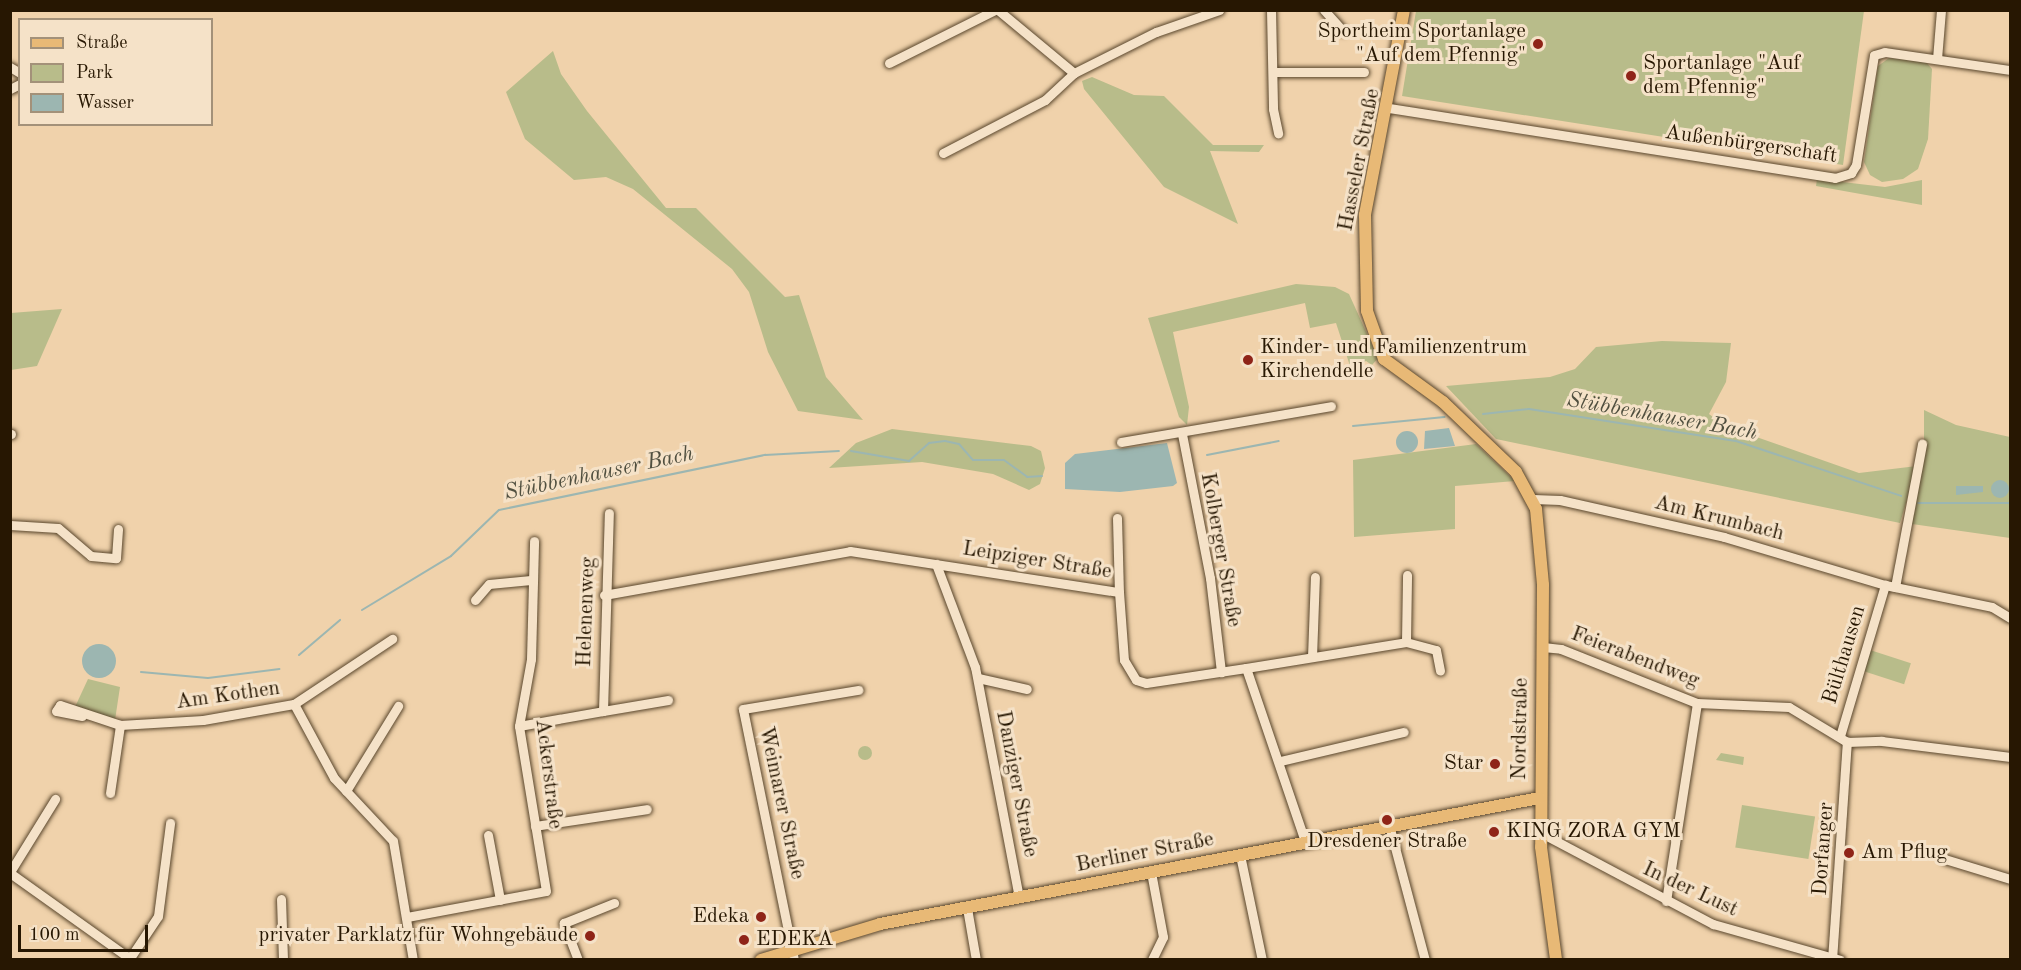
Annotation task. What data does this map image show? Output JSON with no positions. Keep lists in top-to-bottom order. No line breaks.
{"streets":{"main road":["Hasseler Straße","Nordstraße","Berliner Straße"],"street":["Außenbürgerschaft","Am Krumbach","Kolberger Straße","Leipziger Straße","Helenenweg","Bülthausen","Feierabendweg","Am Kothen","Ackerstraße","Danziger Straße","Weimarer Straße","Dorfanger","In der Lust"]},"crossings":[["Außenbürgerschaft","Hasseler Straße"],["Hasseler Straße","Am Krumbach"],["Hasseler Straße","Nordstraße"],["Am Krumbach","Bülthausen"],["Am Krumbach","Nordstraße"],["Kolberger Straße","Leipziger Straße"],["Leipziger Straße","Helenenweg"],["Leipziger Straße","Danziger Straße"],["Bülthausen","Feierabendweg"],["Bülthausen","Dorfanger"],["Feierabendweg","Nordstraße"],["Feierabendweg","Dorfanger"],["Nordstraße","Berliner Straße"],["Nordstraße","In der Lust"],["Danziger Straße","Berliner Straße"],["Weimarer Straße","Berliner Straße"],["Dorfanger","In der Lust"]],"water":["Stübbenhauser Bach"],"places":["Sportheim Sportanlage \"Auf dem Pfennig\"","Sportanlage \"Auf dem Pfennig\"","Kinder- und Familienzentrum Kirchendelle","Star","Dresdener Straße","KING ZORA GYM","Am Pflug","Edeka","privater Parklatz für Wohngebäude","EDEKA"],"legend":["Straße","Park","Wasser"],"scale_bar":"100 m"}
